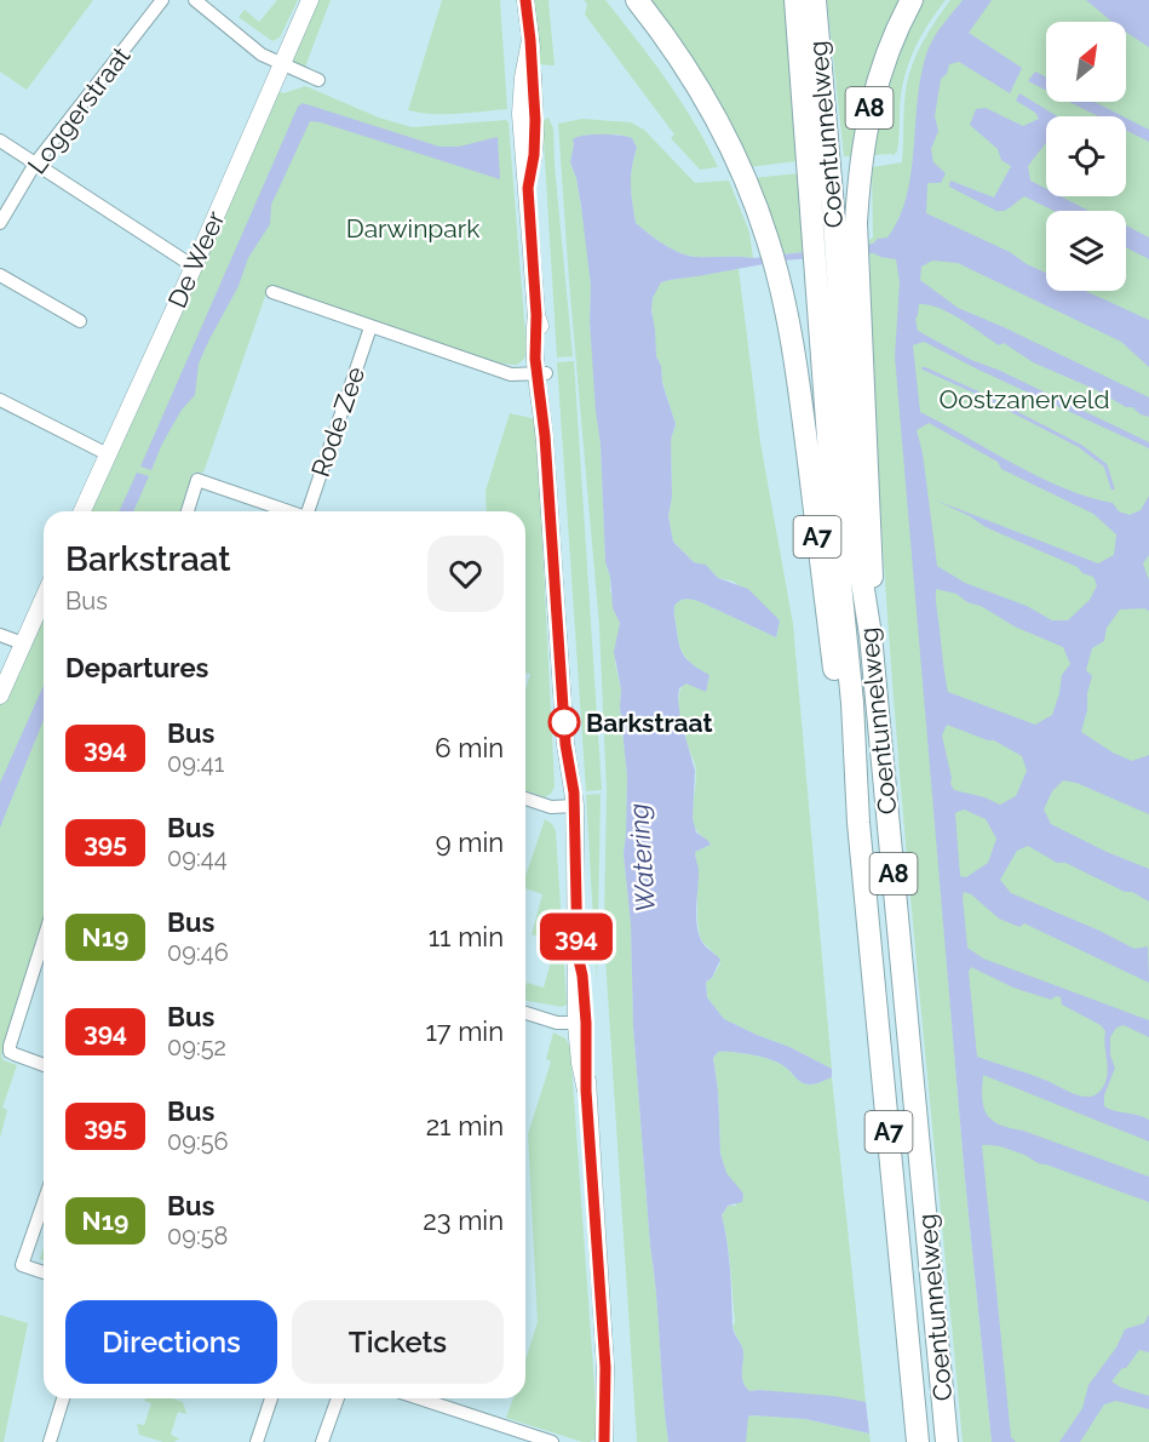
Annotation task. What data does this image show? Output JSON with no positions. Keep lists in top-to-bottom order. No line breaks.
{"streets":{"highway":["A8","Coentunnelweg","A7"],"main road":["De Weer"],"street":["Loggerstraat","Rode Zee"]},"crossings":[["A8","Coentunnelweg"],["Coentunnelweg","A7"]],"water":["Watering"],"parks":["Darwinpark","Oostzanerveld"],"places":["Barkstraat"],"lines":["bus line 394"],"north":"top right","page":{"on_map":"394","heading":[["Barkstraat","Bus"],"Departures"],"list":[{"mark":"394","name":"Bus","note":"09:41","value":"6 min"},{"mark":"395","name":"Bus","note":"09:44","value":"9 min"},{"mark":"N19","name":"Bus","note":"09:46","value":"11 min"},{"mark":"394","name":"Bus","note":"09:52","value":"17 min"},{"mark":"395","name":"Bus","note":"09:56","value":"21 min"},{"mark":"N19","name":"Bus","note":"09:58","value":"23 min"}],"buttons":["Directions","Tickets"]}}
